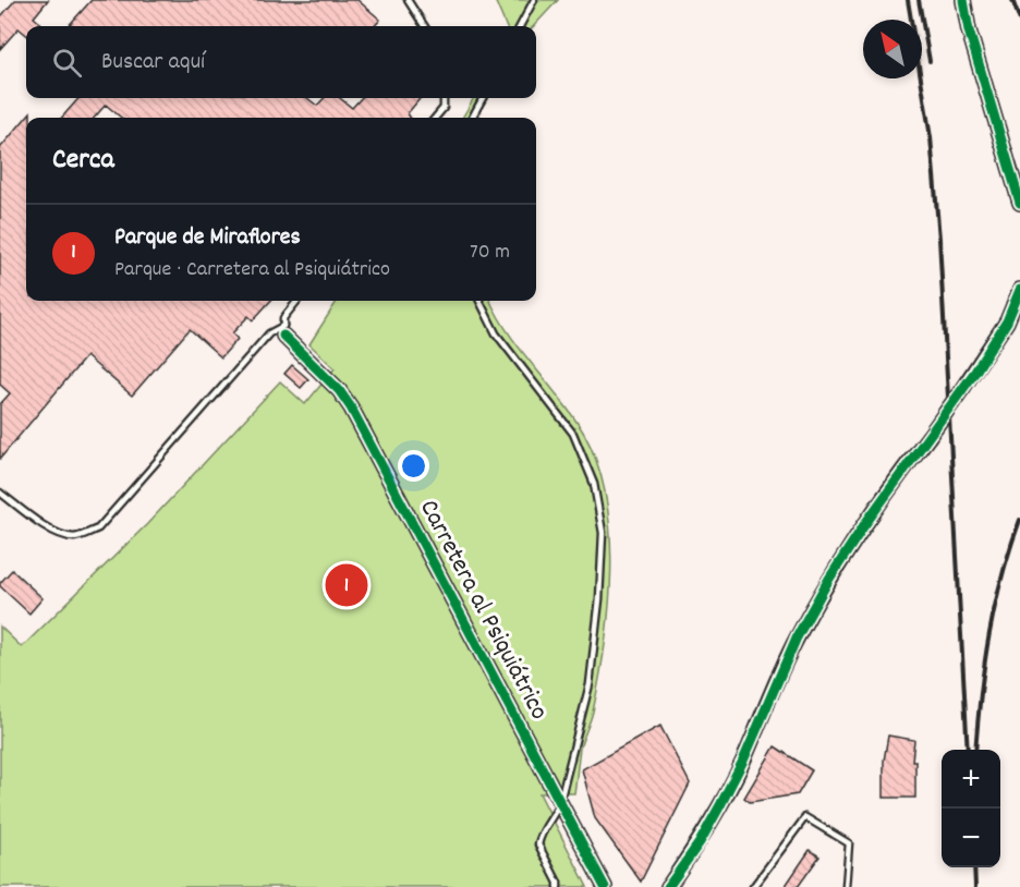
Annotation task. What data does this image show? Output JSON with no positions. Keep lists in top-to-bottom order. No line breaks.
{"streets":{"street":["Carretera al Psiquiátrico"]},"north":"top left","page":{"search":"Buscar aquí","heading":"Cerca","list":[{"mark":"1","name":"Parque de Miraflores","note":"Parque · Carretera al Psiquiátrico","value":"70 m"}],"pins":"1","map_buttons":["+","−"]}}
